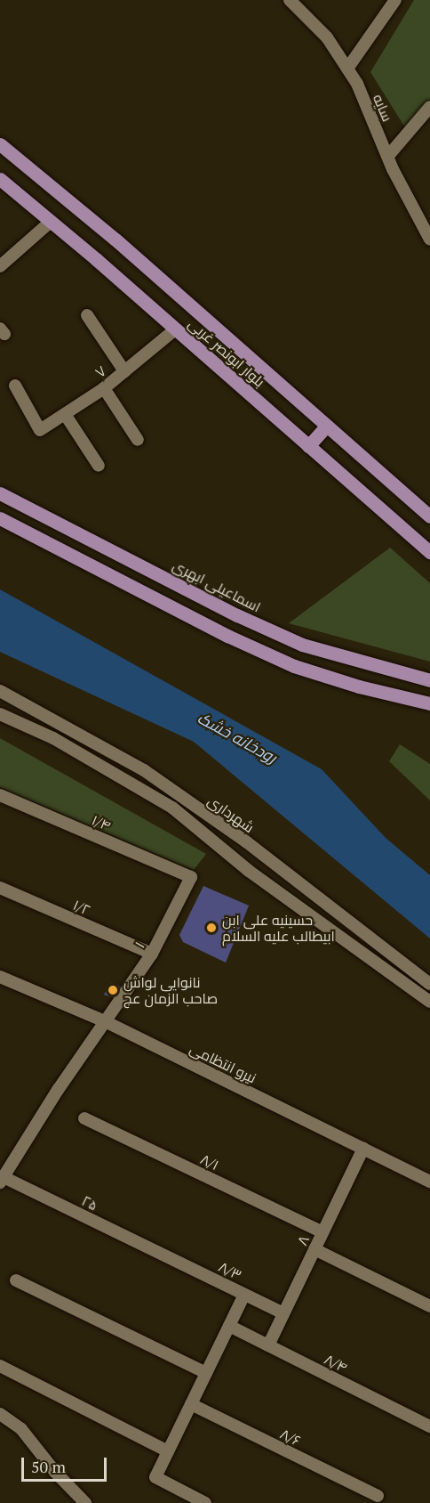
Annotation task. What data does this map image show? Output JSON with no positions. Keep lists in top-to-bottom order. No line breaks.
{"streets":{"main road":["بلوار ابونصر غربی","اسماعیلی ابهری"],"street":["سایه","۷","شهرداری","۱/۴","۱/۲","۱","نیرو انتظامی","۸/۱","۲۵","۸","۸/۳","۸/۴","۸/۶"]},"crossings":[["بلوار ابونصر غربی","۷"],["۱/۴","۱"],["۱/۲","۱"],["۱","نیرو انتظامی"],["۱","۲۵"],["نیرو انتظامی","۸"],["۸/۱","۸"],["۲۵","۸/۳"],["۸","۸/۳"],["۸","۸/۴"]],"water":["رودخانه خشک"],"places":["حسینیه علی ابن ابیطالب علیه السلام","نانوایی لواش صاحب الزمان عج"],"scale_bar":"50 m"}
